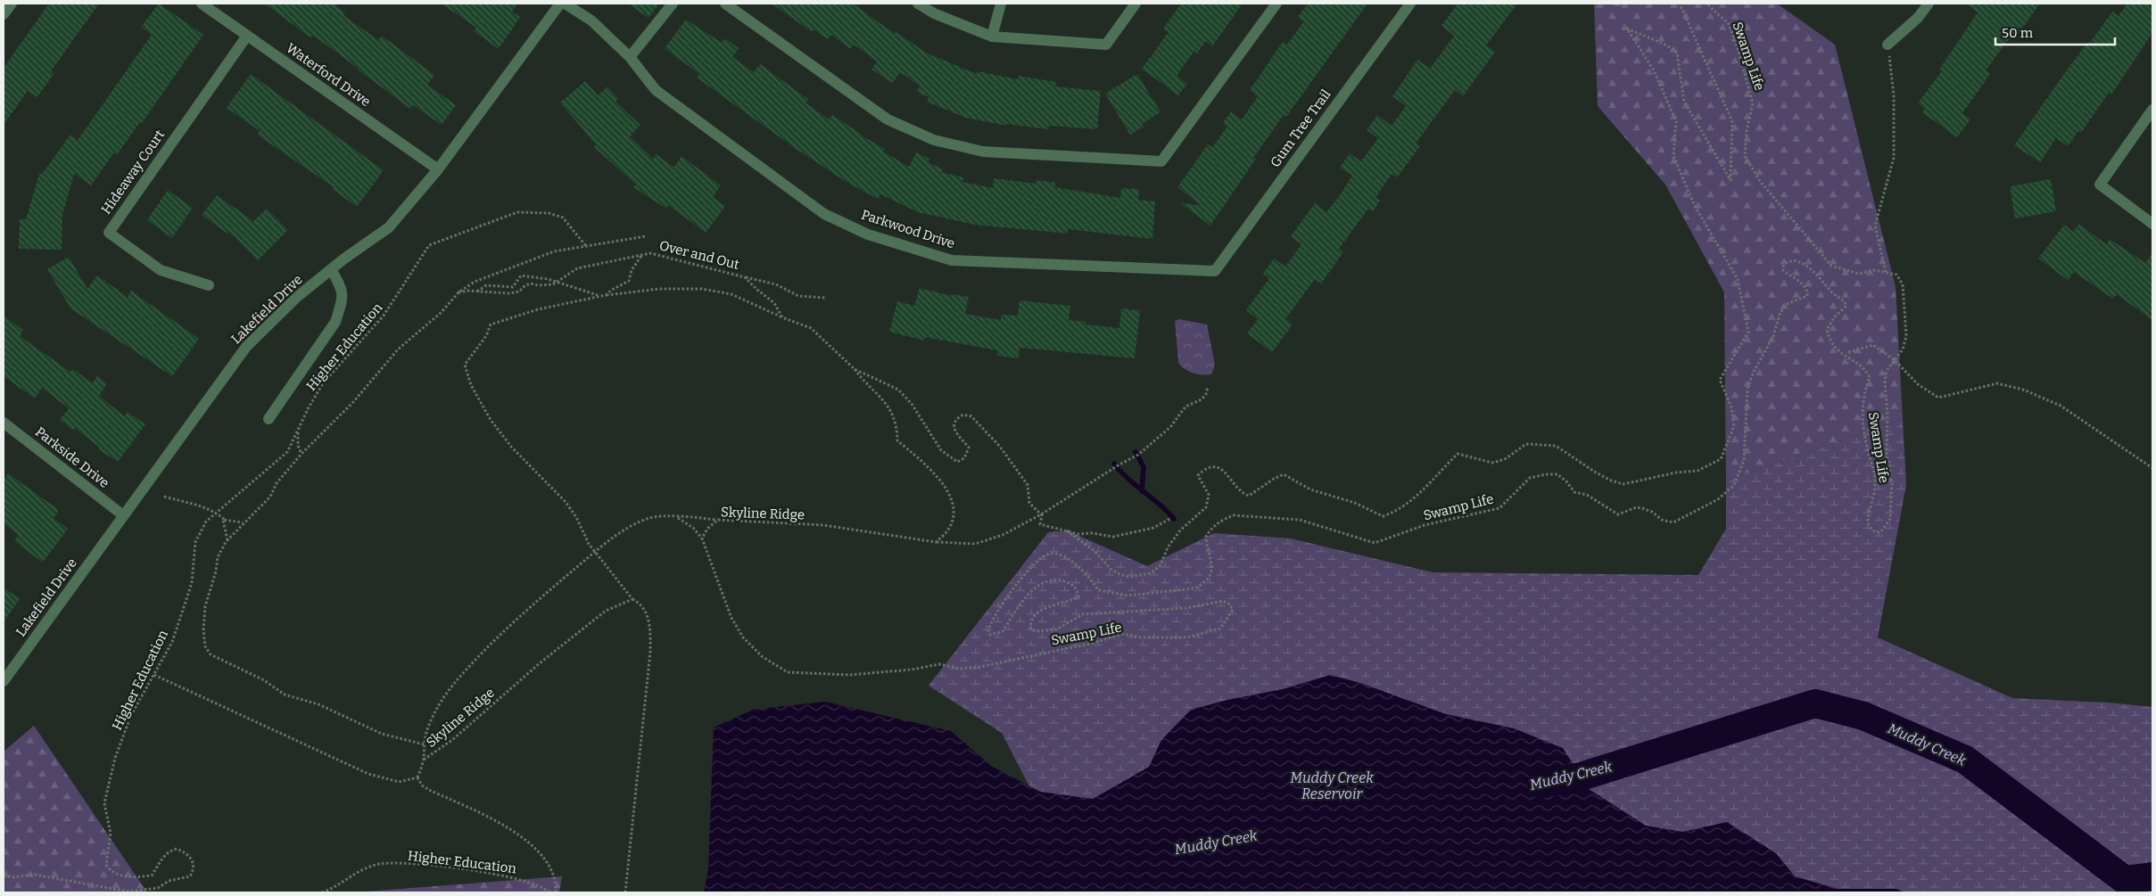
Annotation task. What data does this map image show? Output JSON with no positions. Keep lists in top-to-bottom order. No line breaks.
{"streets":{"street":["Waterford Drive","Gum Tree Trail","Hideaway Court","Parkwood Drive","Lakefield Drive","Parkside Drive"],"path":["Swamp Life","Over and Out","Higher Education","Skyline Ridge"]},"crossings":[["Swamp Life","Skyline Ridge"],["Waterford Drive","Hideaway Court"],["Waterford Drive","Lakefield Drive"],["Gum Tree Trail","Parkwood Drive"],["Lakefield Drive","Parkside Drive"]],"water":["Muddy Creek","Muddy Creek Reservoir"],"scale_bar":"50 m"}
